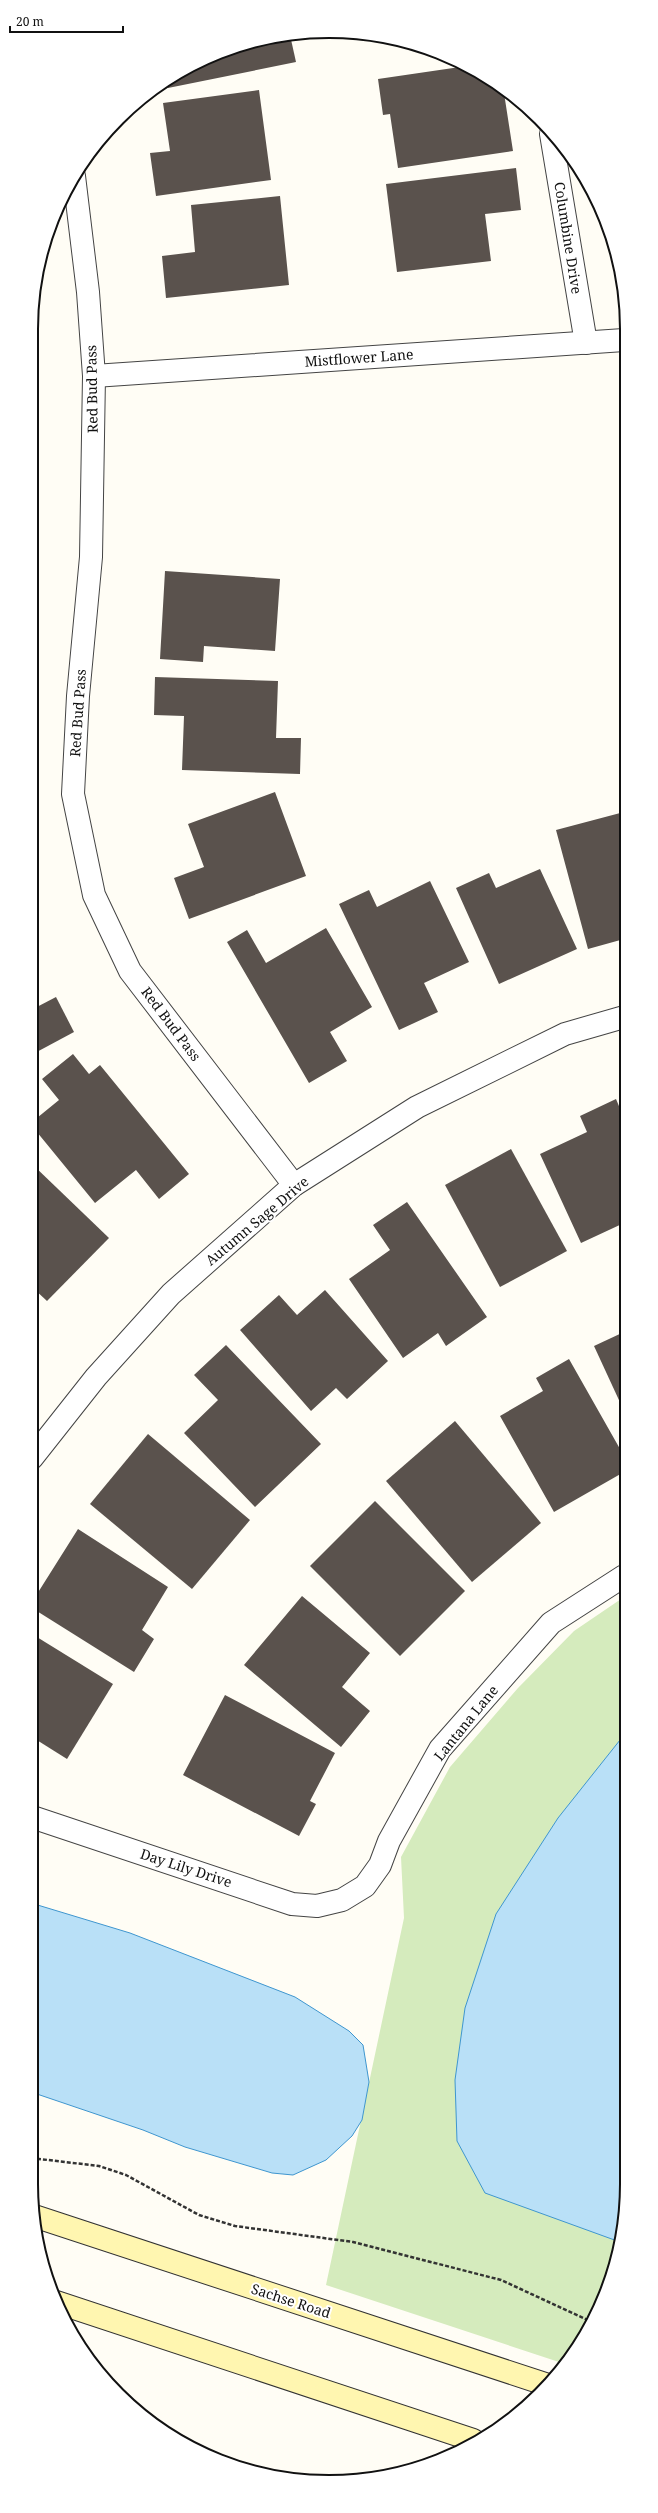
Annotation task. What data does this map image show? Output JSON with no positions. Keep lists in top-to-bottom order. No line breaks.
{"streets":{"main road":["Sachse Road"],"street":["Columbine Drive","Mistflower Lane","Red Bud Pass","Autumn Sage Drive","Lantana Lane","Day Lily Drive"]},"crossings":[["Columbine Drive","Mistflower Lane"],["Mistflower Lane","Red Bud Pass"],["Red Bud Pass","Autumn Sage Drive"],["Lantana Lane","Day Lily Drive"]],"scale_bar":"20 m"}
